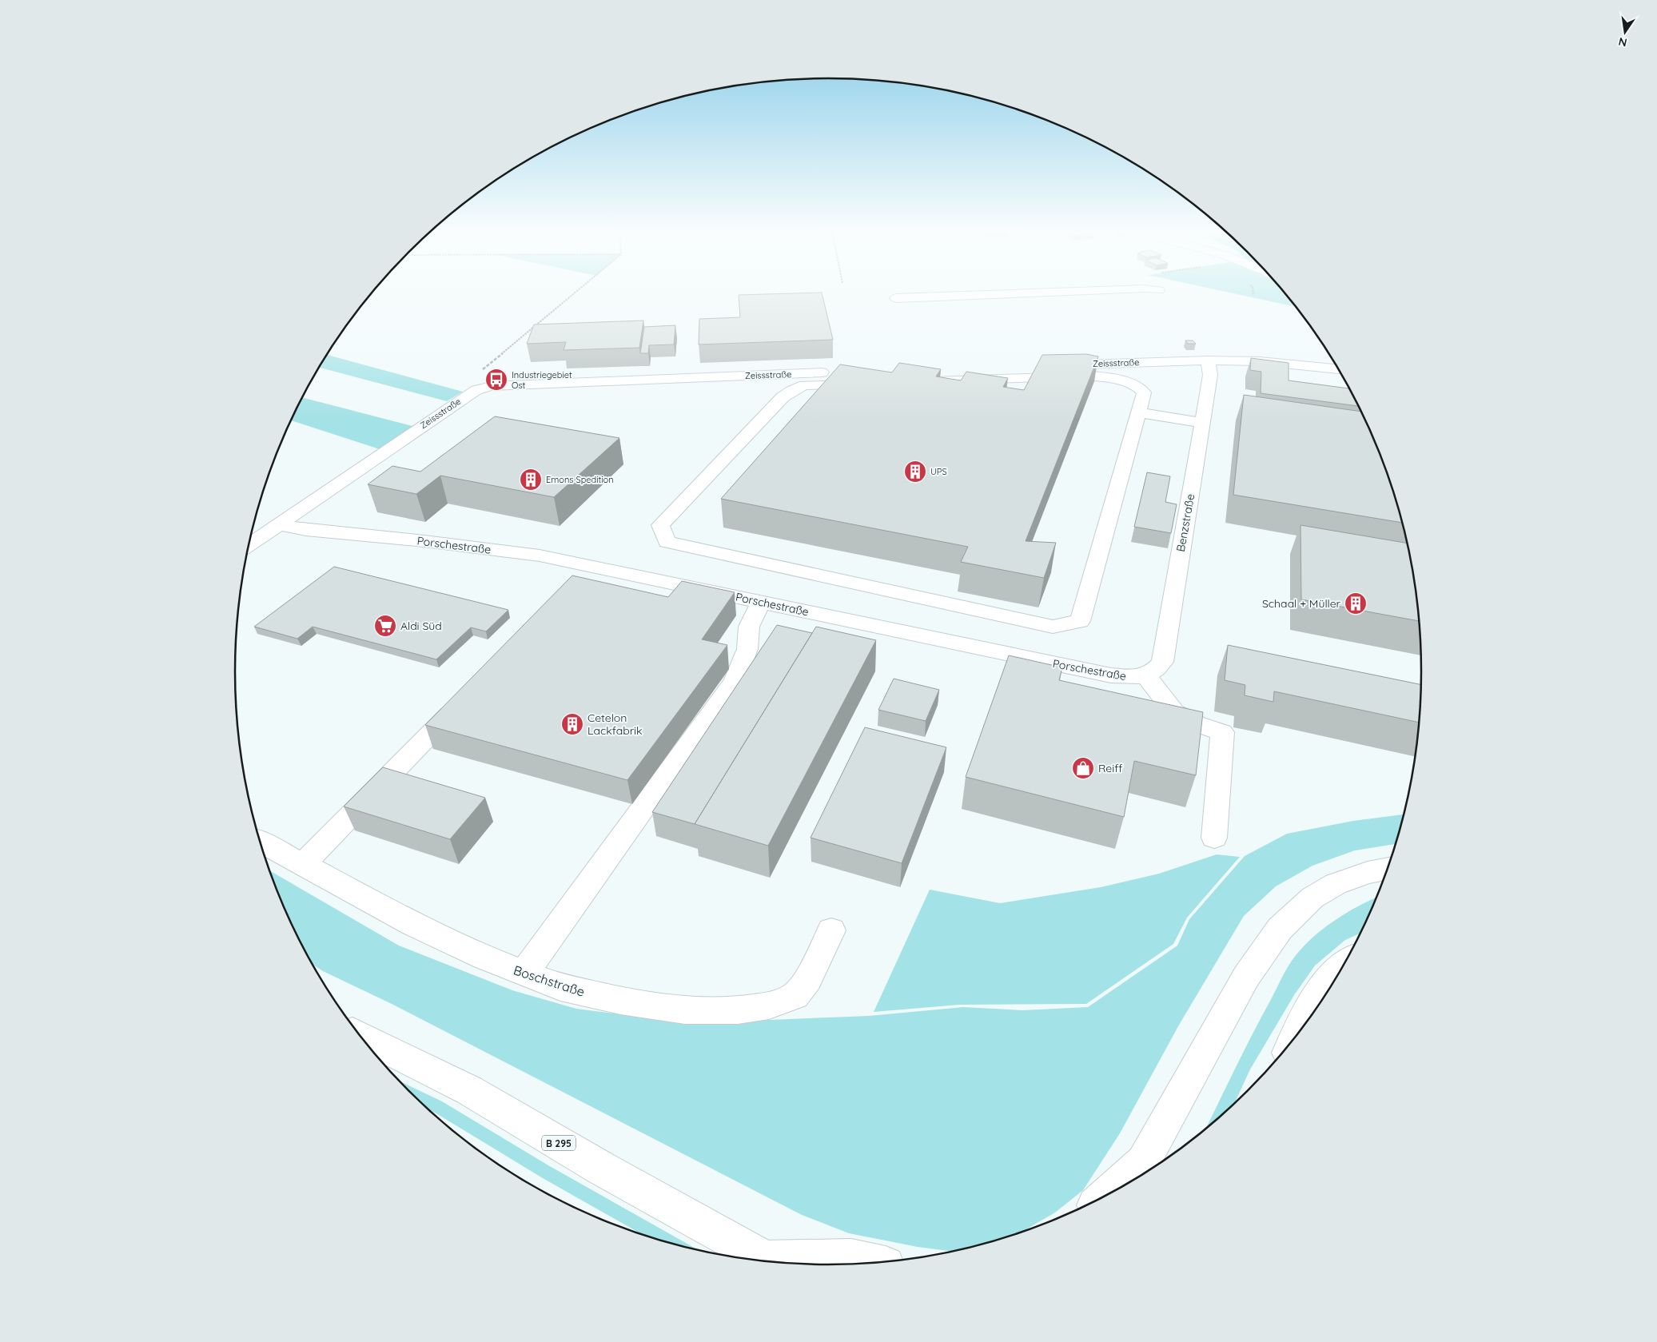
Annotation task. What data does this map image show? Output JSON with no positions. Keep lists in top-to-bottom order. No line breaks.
{"streets":{"main road":["Zeissstraße","Benzstraße","Porschestraße","Boschstraße","B 295"]},"crossings":[["Zeissstraße","Benzstraße"],["Zeissstraße","Porschestraße"],["Benzstraße","Porschestraße"]],"places":{"bus stop":["Industriegebiet Ost"],"building":["UPS","Emons Spedition","Schaal + Müller","Cetelon Lackfabrik"],"supermarket":["Aldi Süd"],"shop":["Reiff"]},"north":"bottom"}
